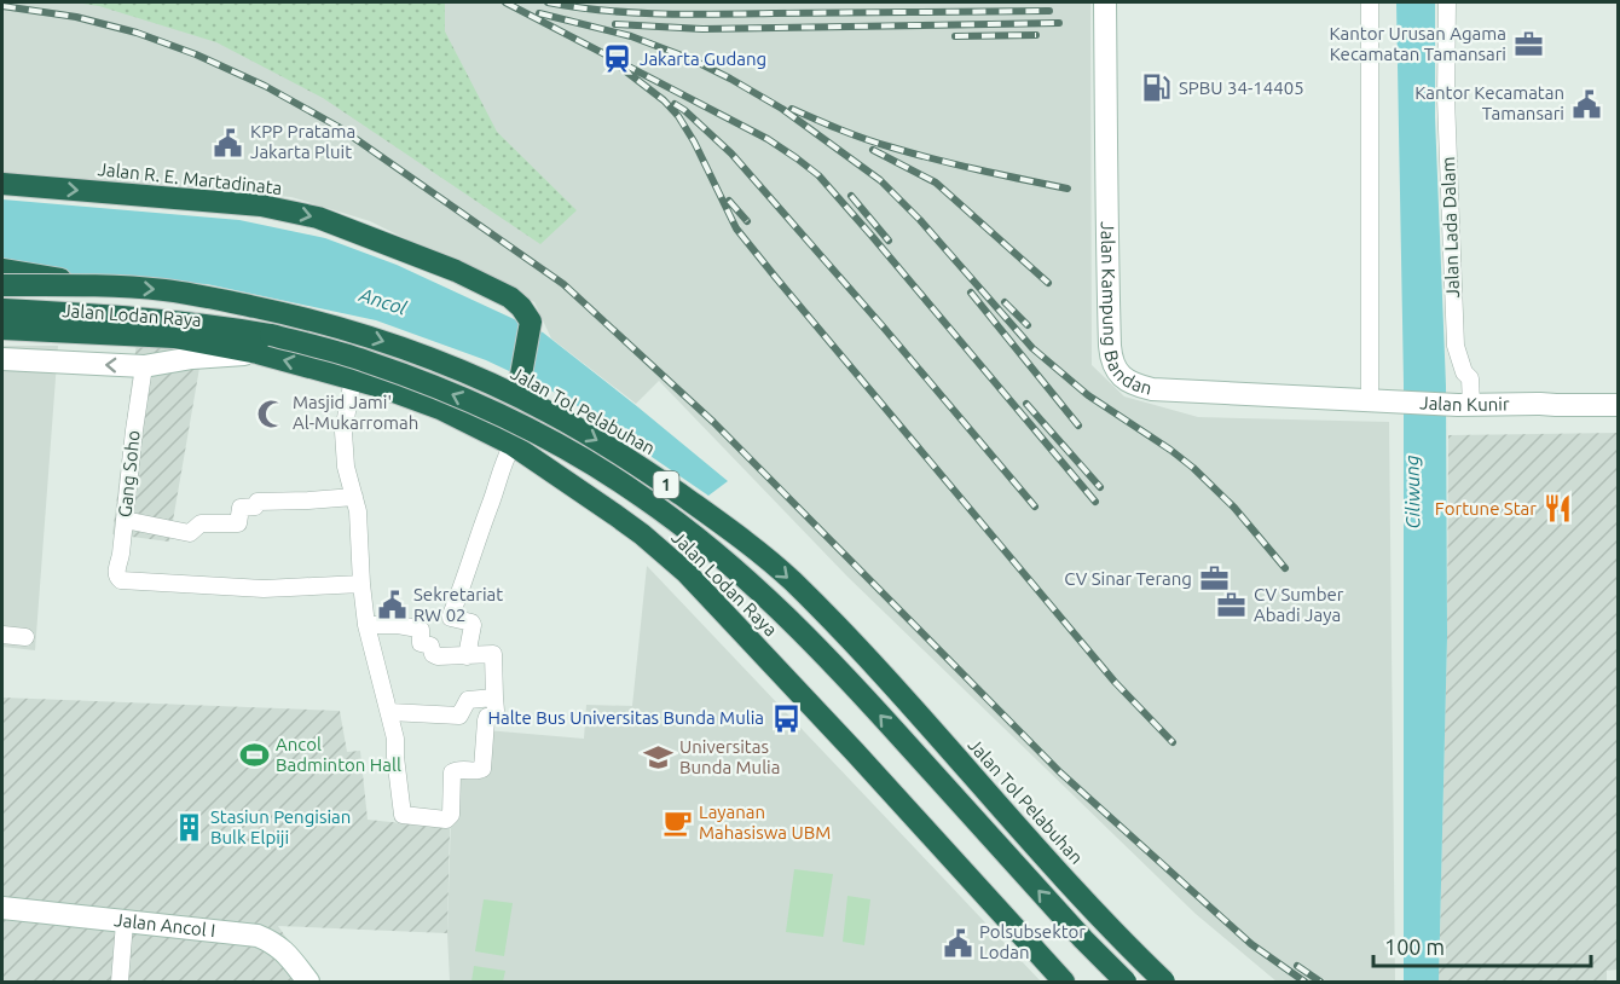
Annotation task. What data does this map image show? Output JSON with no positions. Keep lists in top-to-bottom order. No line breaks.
{"streets":{"highway":["Jalan R. E. Martadinata","Jalan Lodan Raya","Jalan Tol Pelabuhan","1"],"street":["Jalan Lada Dalam","Jalan Kampung Bandan","Jalan Kunir","Gang Soho","Jalan Ancol I"]},"crossings":[["Jalan R. E. Martadinata","Jalan Lodan Raya"],["Jalan Lada Dalam","Jalan Kunir"],["Jalan Kampung Bandan","Jalan Kunir"],["Jalan Lodan Raya","Gang Soho"]],"water":["Ancol","Ciliwung"],"places":{"office":["Kantor Urusan Agama Kecamatan Tamansari","CV Sinar Terang","CV Sumber Abadi Jaya"],"station":["Jakarta Gudang"],"fuel station":["SPBU 34-14405"],"public building":["Kantor Kecamatan Tamansari","KPP Pratama Jakarta Pluit","Sekretariat RW 02","Polsubsektor Lodan"],"mosque":["Masjid Jami' Al-Mukarromah"],"restaurant":["Fortune Star"],"bus stop":["Halte Bus Universitas Bunda Mulia"],"sports":["Ancol Badminton Hall"],"school or university":["Universitas Bunda Mulia"],"cafe":["Layanan Mahasiswa UBM"],"building":["Stasiun Pengisian Bulk Elpiji"]},"scale_bar":"100 m"}
